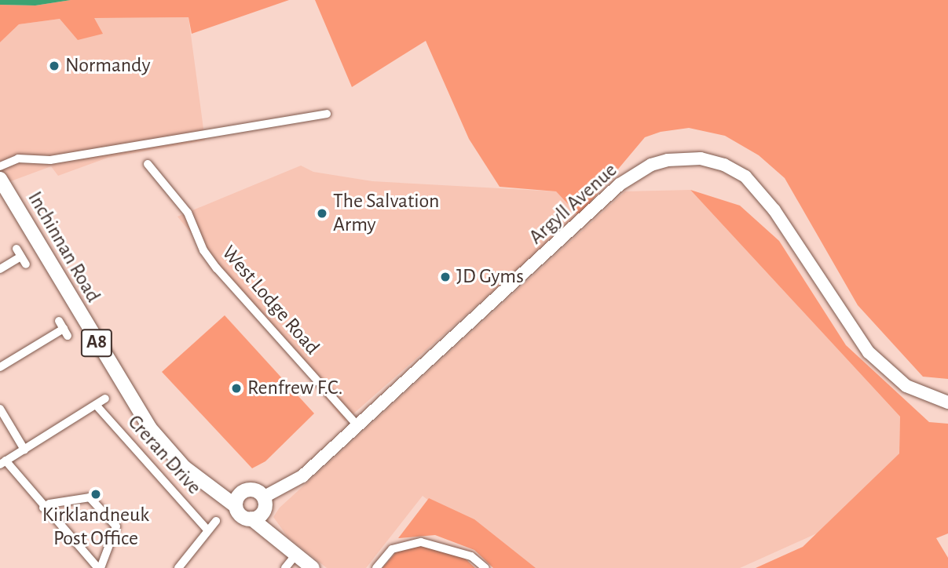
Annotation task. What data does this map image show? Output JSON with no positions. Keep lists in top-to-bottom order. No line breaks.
{"streets":{"main road":["Inchinnan Road","A8"],"street":["Argyll Avenue","West Lodge Road","Creran Drive"]},"crossings":[["Argyll Avenue","Inchinnan Road"],["Argyll Avenue","West Lodge Road"]],"places":["Normandy","The Salvation Army","JD Gyms","Renfrew F.C.","Kirklandneuk Post Office"]}
